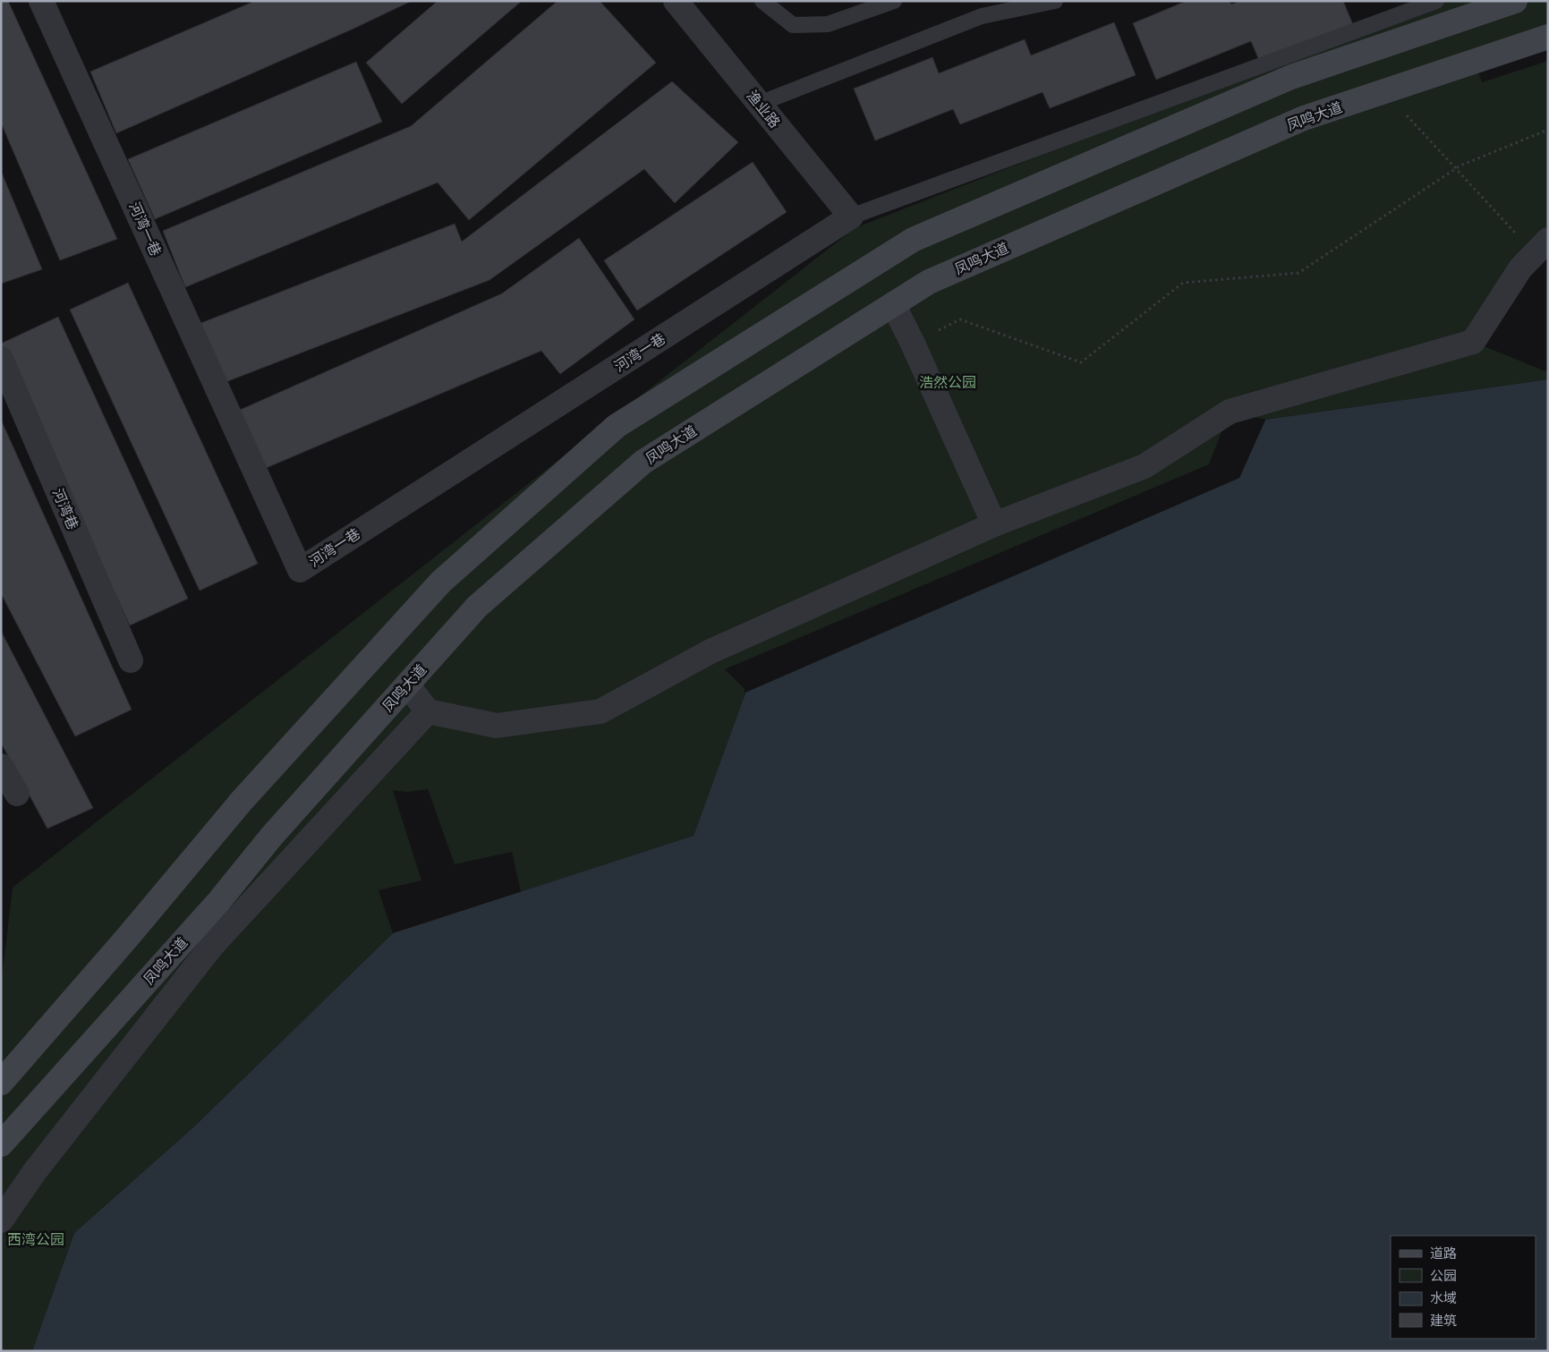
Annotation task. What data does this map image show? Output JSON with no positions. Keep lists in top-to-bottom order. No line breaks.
{"streets":{"main road":["凤鸣大道"],"street":["渔业路","河湾一巷","河湾巷"]},"crossings":[["渔业路","河湾一巷"]],"parks":["浩然公园","西湾公园"],"legend":["道路","公园","水域","建筑"]}
